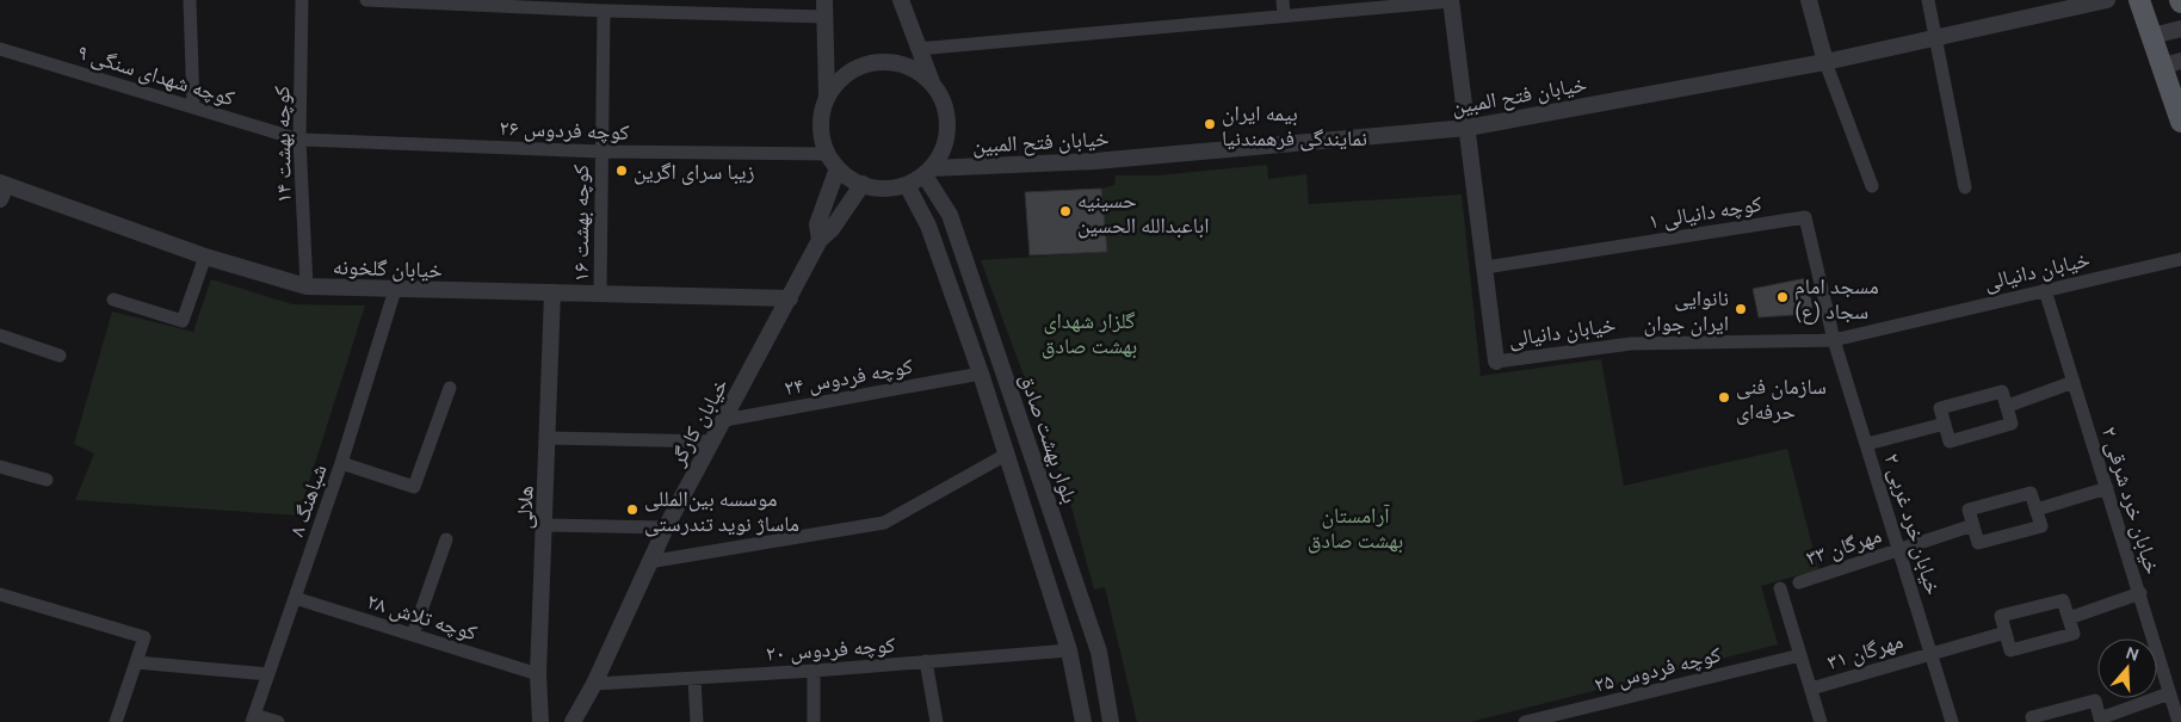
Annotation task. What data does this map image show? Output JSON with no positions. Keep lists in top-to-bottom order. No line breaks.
{"streets":{"street":["کوچه شهدای سنگی ۹","خیابان فتح المبین","کوچه فردوس ۲۶","کوچه بهشت ۱۴","کوچه دانیالی ۱","کوچه بهشت ۱۶","خیابان گلخونه","خیابان دانیالی","کوچه فردوس ۲۴","خیابان کارگر","بلوار بهشت صادق","شباهنگ ۸","خیابان خرد شرقی ۲","هلالی","خیابان خرد غربی ۲","مهرگان ۳۳","کوچه تلاش ۲۸","کوچه فردوس ۲۰","مهرگان ۳۱","کوچه فردوس ۲۵"]},"crossings":[["کوچه شهدای سنگی ۹","کوچه فردوس ۲۶"],["کوچه شهدای سنگی ۹","کوچه بهشت ۱۴"],["خیابان فتح المبین","کوچه فردوس ۲۶"],["خیابان فتح المبین","خیابان دانیالی"],["خیابان فتح المبین","خیابان کارگر"],["خیابان فتح المبین","بلوار بهشت صادق"],["کوچه فردوس ۲۶","کوچه بهشت ۱۴"],["کوچه فردوس ۲۶","کوچه بهشت ۱۶"],["کوچه فردوس ۲۶","خیابان کارگر"],["کوچه فردوس ۲۶","بلوار بهشت صادق"],["کوچه بهشت ۱۴","خیابان گلخونه"],["کوچه دانیالی ۱","خیابان دانیالی"],["کوچه دانیالی ۱","خیابان خرد غربی ۲"],["کوچه بهشت ۱۶","خیابان گلخونه"],["خیابان گلخونه","خیابان کارگر"],["خیابان گلخونه","شباهنگ ۸"],["خیابان گلخونه","هلالی"],["خیابان دانیالی","خیابان خرد شرقی ۲"],["خیابان دانیالی","خیابان خرد غربی ۲"],["کوچه فردوس ۲۴","خیابان کارگر"],["خیابان کارگر","بلوار بهشت صادق"],["خیابان کارگر","کوچه فردوس ۲۰"],["شباهنگ ۸","کوچه تلاش ۲۸"],["هلالی","کوچه تلاش ۲۸"],["خیابان خرد غربی ۲","مهرگان ۳۳"],["خیابان خرد غربی ۲","مهرگان ۳۱"]],"parks":["گلزار شهدای بهشت صادق","آرامستان بهشت صادق"],"places":["بیمه ایران نمایندگی فرهمندنیا","زیبا سرای اگرین","حسینیه اباعبدالله الحسین","مسجد امام سجاد (ع)","نانوایی ایران جوان","سازمان فنی حرفه‌ای","موسسه بین‌المللی ماساژ نوید تندرستی"],"north":"top"}
